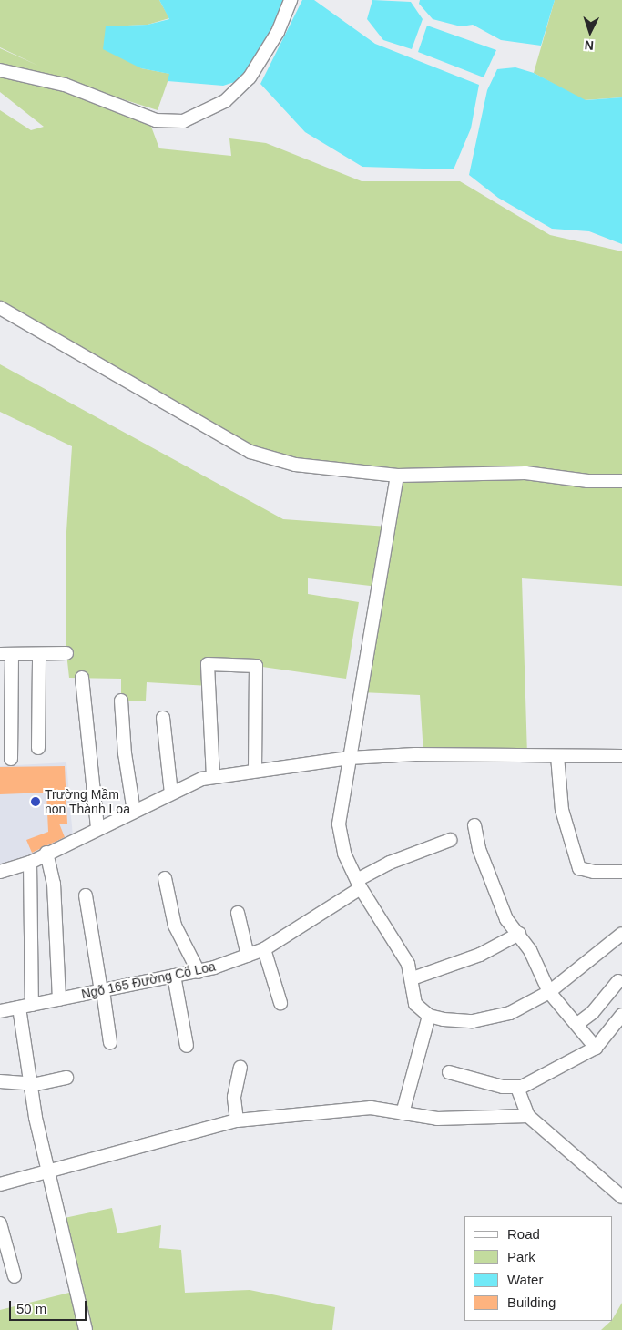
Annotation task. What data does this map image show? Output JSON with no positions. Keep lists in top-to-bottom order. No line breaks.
{"streets":{"street":["Ngõ 165 Đường Cổ Loa"]},"places":["Trường Mầm non Thành Loa"],"legend":["Road","Park","Water","Building"],"scale_bar":"50 m","north":"bottom"}
